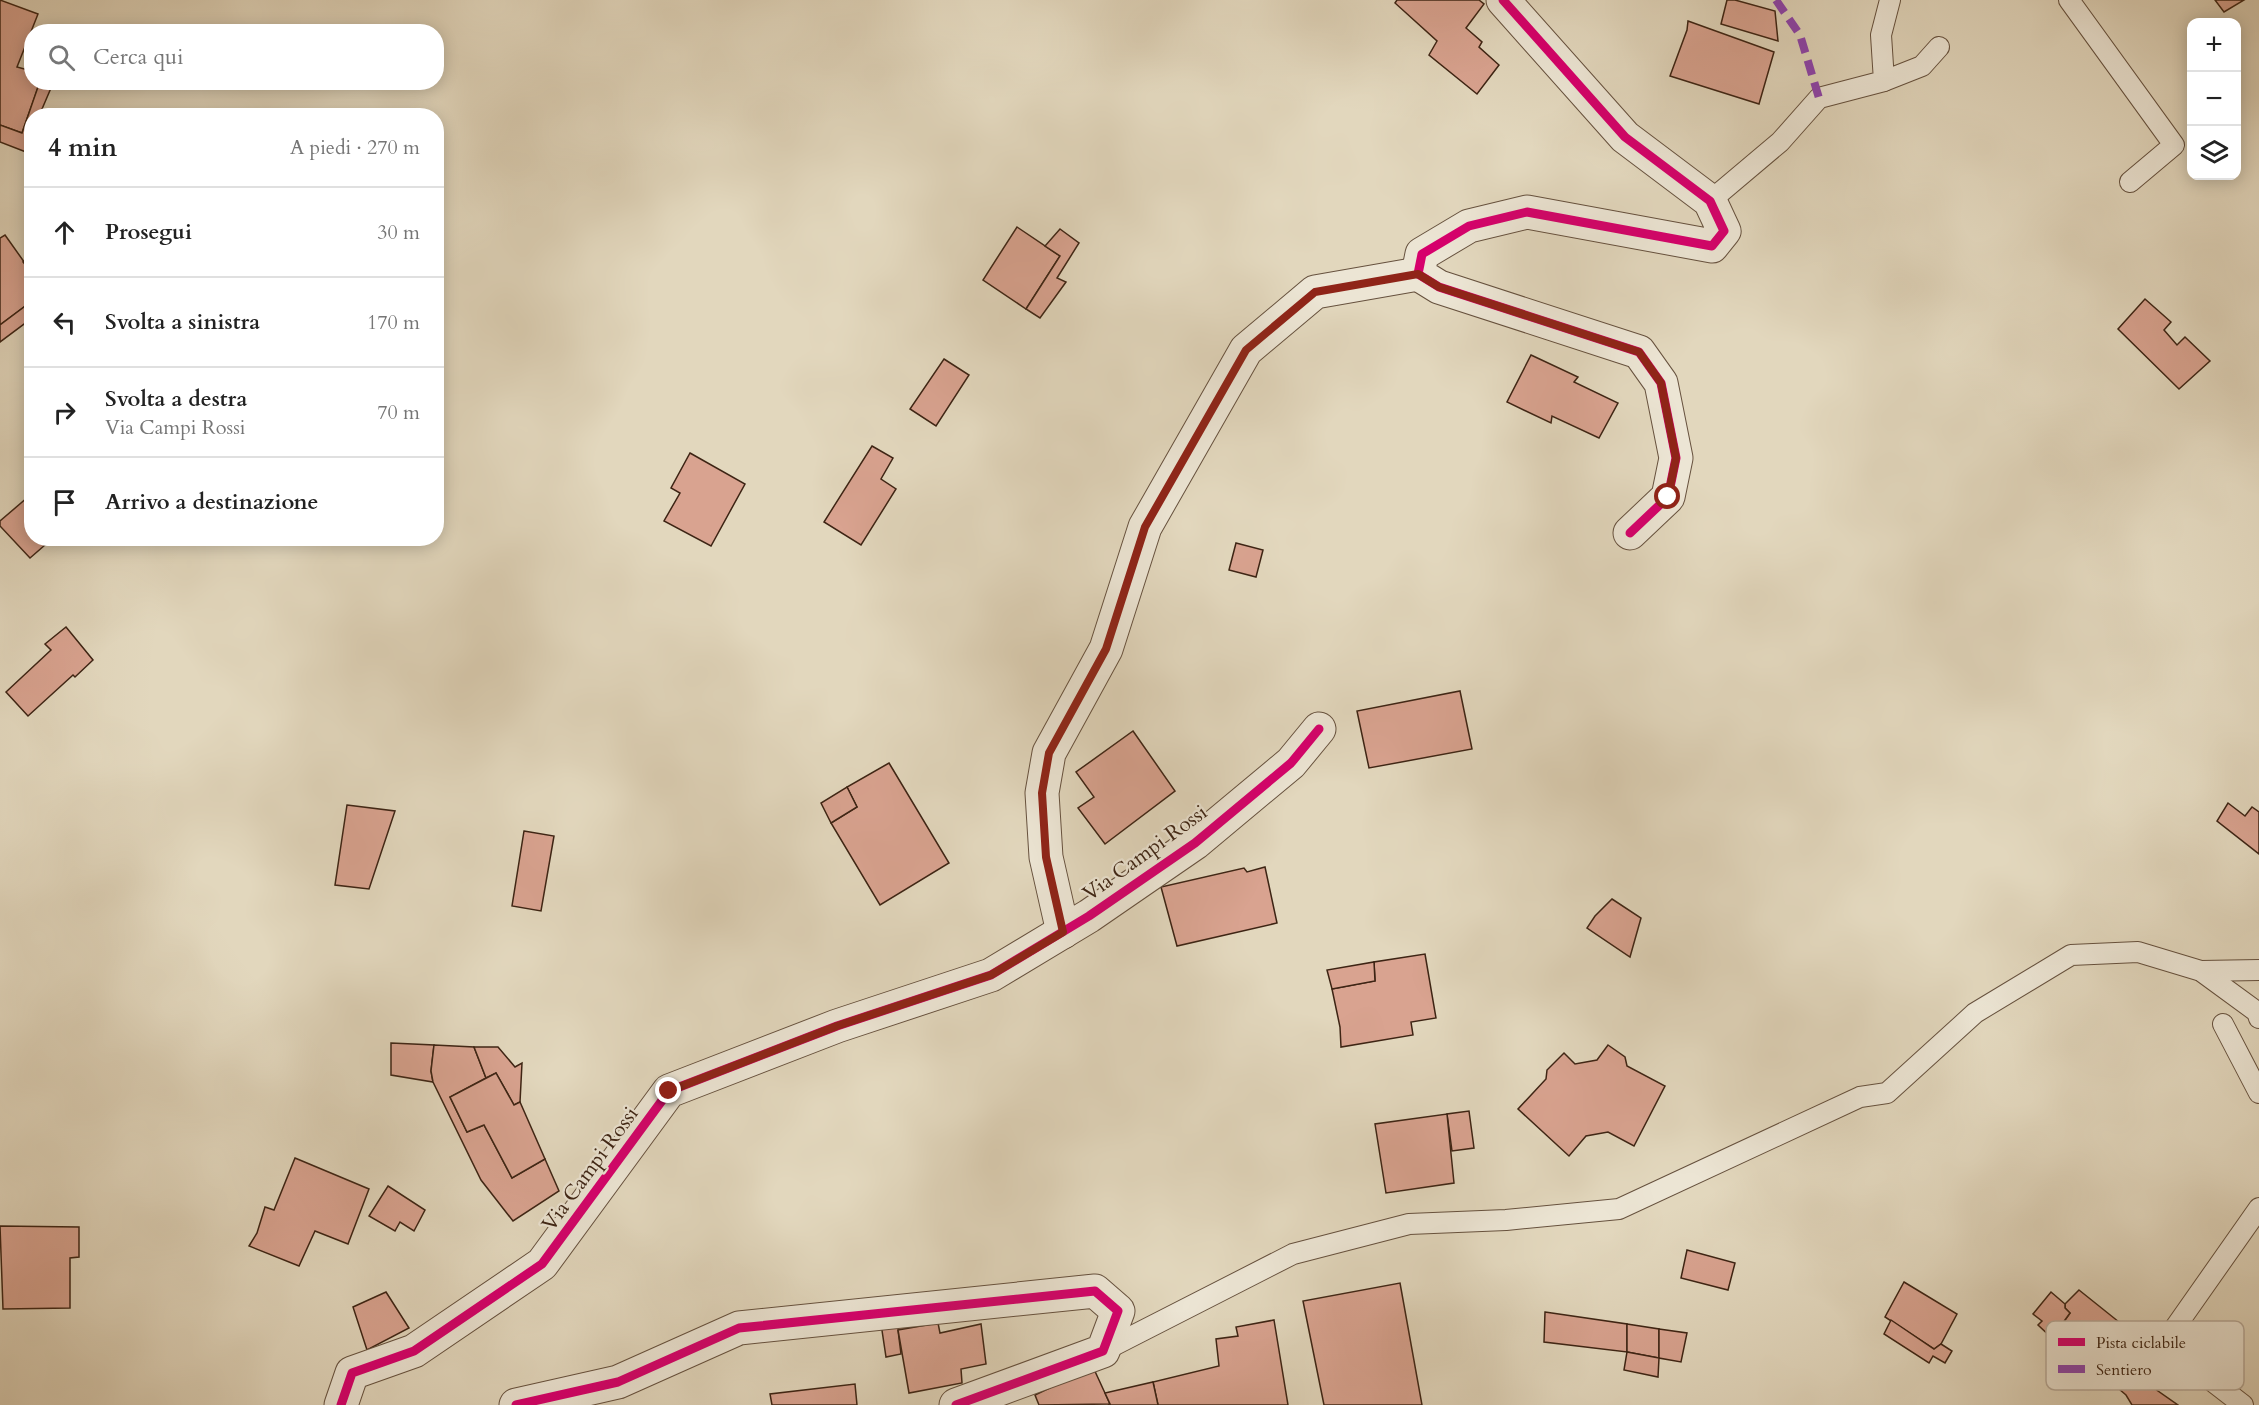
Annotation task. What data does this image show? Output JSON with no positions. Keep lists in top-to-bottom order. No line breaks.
{"streets":{"street":["Via Campi Rossi"]},"legend":["Pista ciclabile","Sentiero"],"page":{"map_buttons":["+","−"],"search":"Cerca qui","heading":["4 min","A piedi · 270 m"],"list":[["Prosegui","30 m"],["Svolta a sinistra","170 m"],["Svolta a destra","Via Campi Rossi","70 m"],"Arrivo a destinazione"]}}
